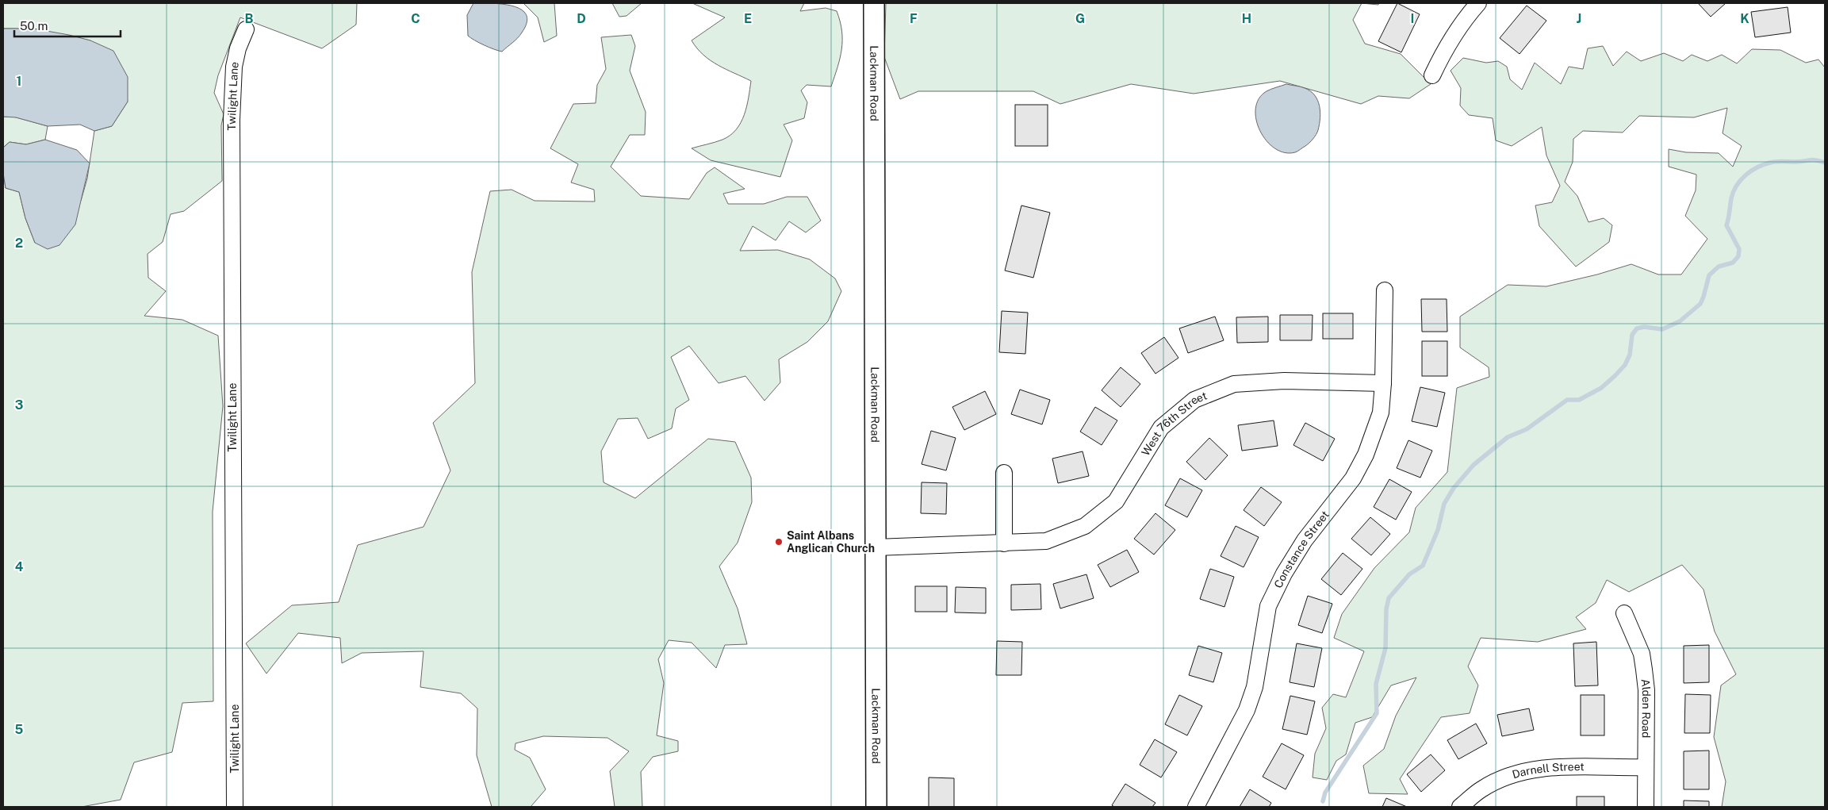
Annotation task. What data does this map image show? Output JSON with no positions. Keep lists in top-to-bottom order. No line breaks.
{"streets":{"main road":["Lackman Road"],"street":["Twilight Lane","West 76th Street","Constance Street","Alden Road","Darnell Street"]},"crossings":[["Lackman Road","West 76th Street"],["West 76th Street","Constance Street"],["Alden Road","Darnell Street"]],"places":["Saint Albans Anglican Church"],"scale_bar":"50 m","grid":{"columns":["B","C","D","E","F","G","H","I","J","K"],"rows":["1","2","3","4","5"]}}
